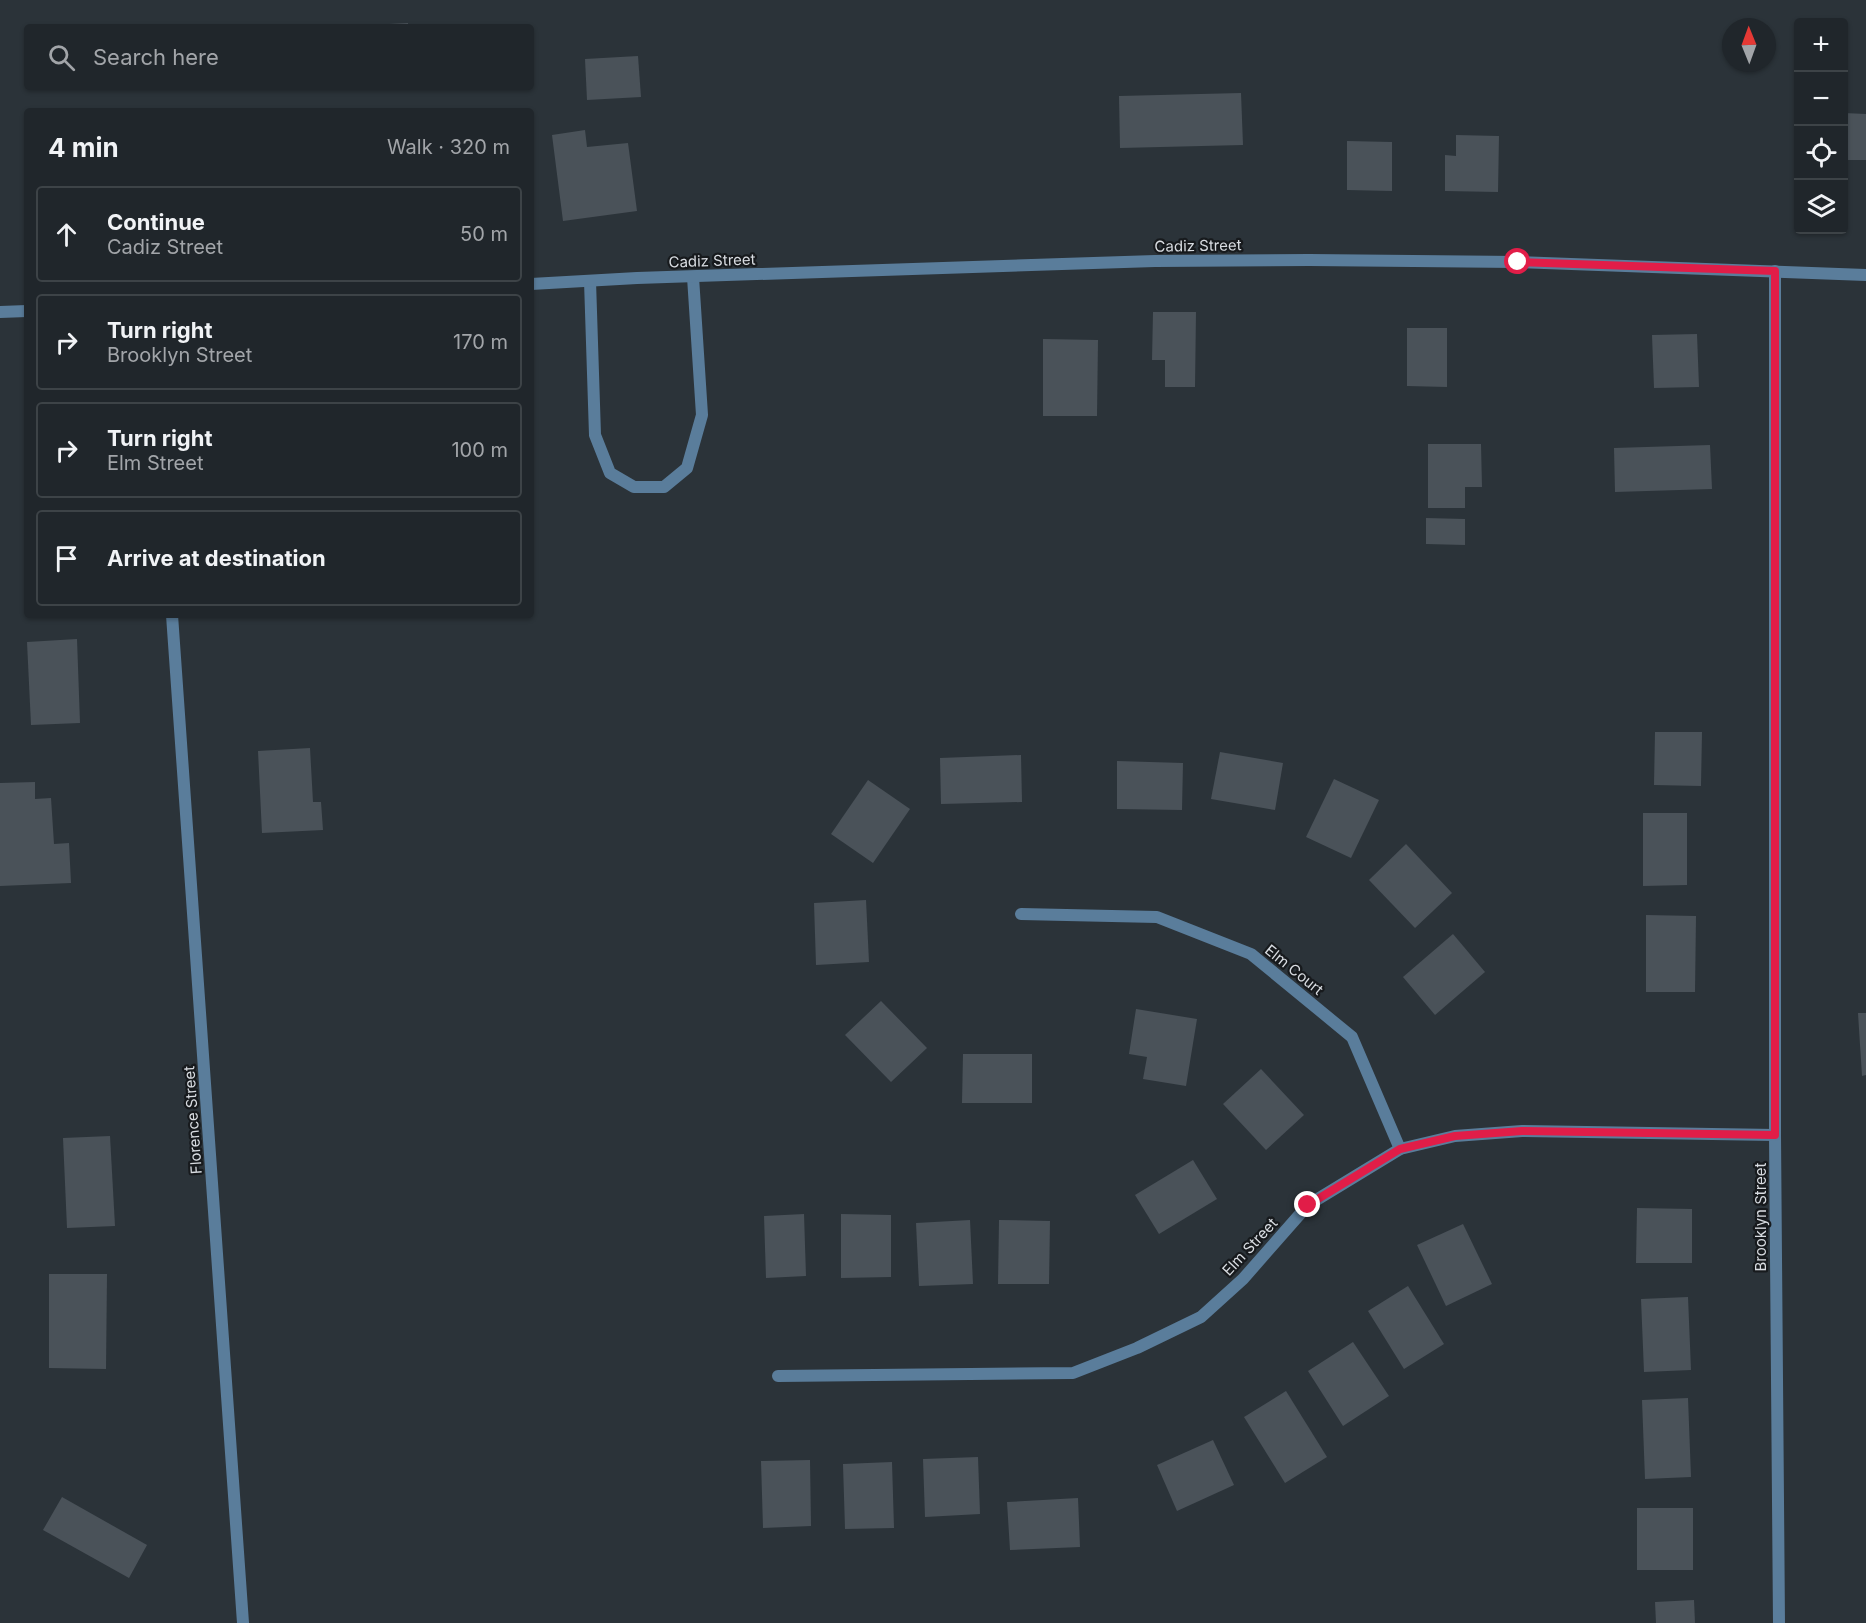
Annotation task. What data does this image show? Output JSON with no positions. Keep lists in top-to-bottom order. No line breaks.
{"streets":{"street":["Cadiz Street","Elm Court","Florence Street","Brooklyn Street","Elm Street"]},"crossings":[["Cadiz Street","Brooklyn Street"],["Elm Court","Elm Street"],["Brooklyn Street","Elm Street"]],"north":"top","page":{"map_buttons":["+","−"],"search":"Search here","heading":["4 min","Walk · 320 m"],"list":[["Continue","Cadiz Street","50 m"],["Turn right","Brooklyn Street","170 m"],["Turn right","Elm Street","100 m"],"Arrive at destination"]}}
